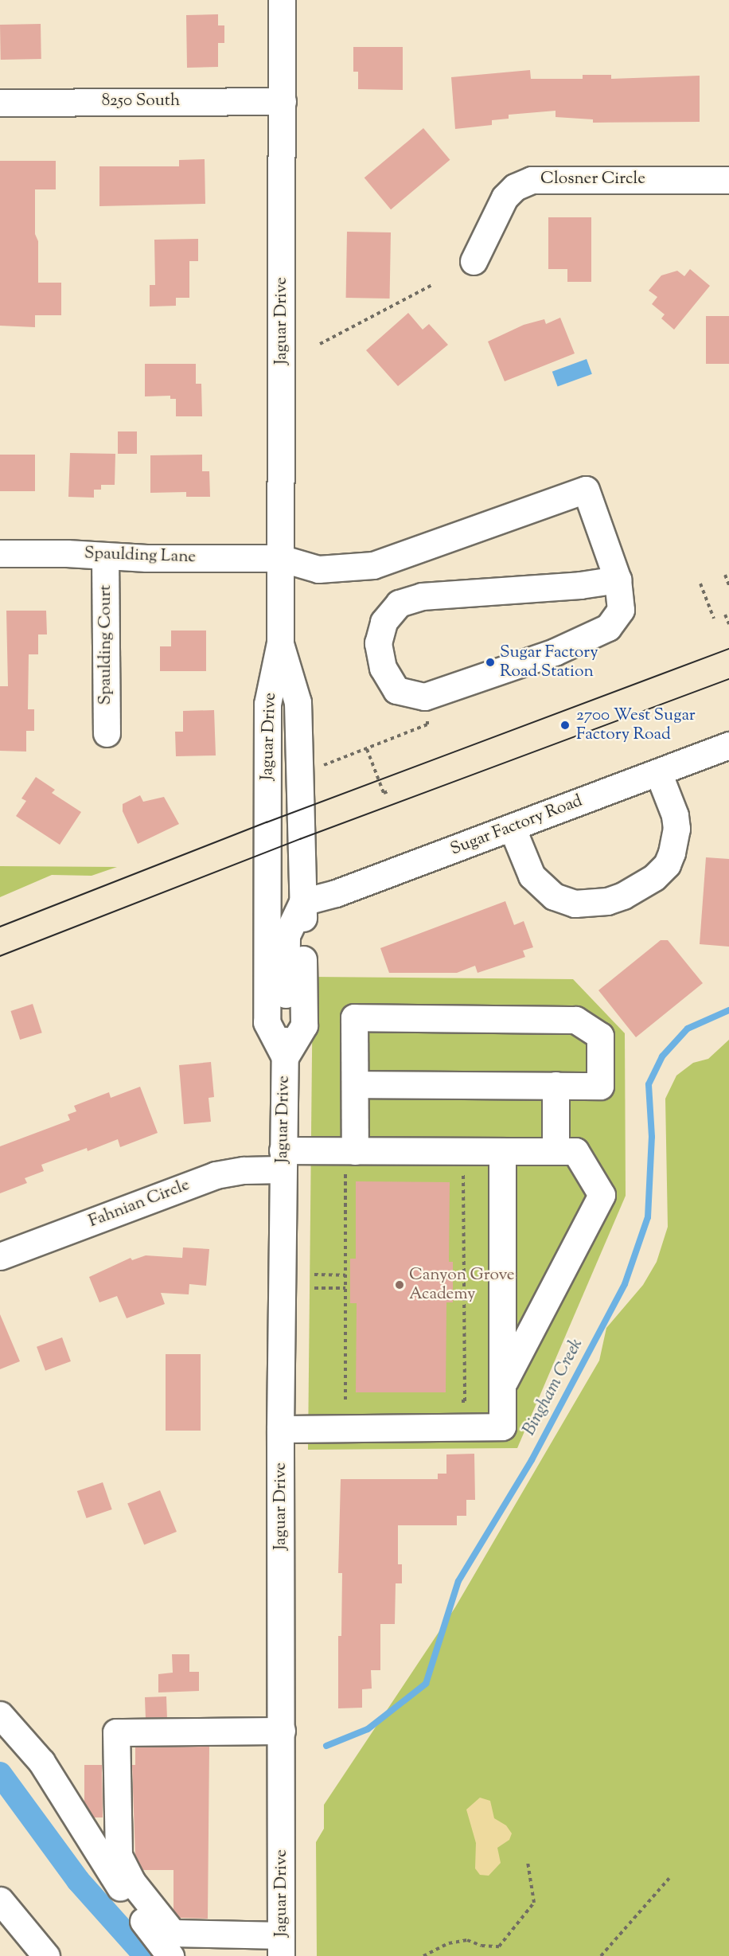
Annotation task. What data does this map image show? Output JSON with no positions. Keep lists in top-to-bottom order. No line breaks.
{"streets":{"main road":["8250 South","Closner Circle","Jaguar Drive","Spaulding Lane","Spaulding Court","Sugar Factory Road","Fahnian Circle"]},"crossings":[["8250 South","Jaguar Drive"],["Jaguar Drive","Spaulding Lane"],["Jaguar Drive","Sugar Factory Road"],["Jaguar Drive","Fahnian Circle"],["Spaulding Lane","Spaulding Court"]],"water":["Bingham Creek"],"places":["Sugar Factory Road Station","2700 West Sugar Factory Road","Canyon Grove Academy"]}
